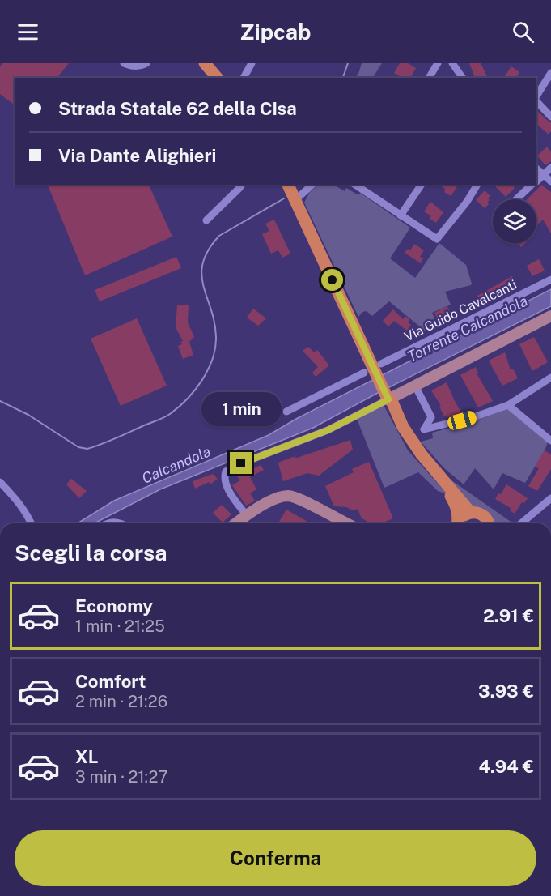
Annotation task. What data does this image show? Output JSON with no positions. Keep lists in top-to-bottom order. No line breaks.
{"streets":{"street":["Via Guido Cavalcanti"]},"water":["Torrente Calcandola","Calcandola"],"page":{"header":"Zipcab","banner":["Strada Statale 62 della Cisa","Via Dante Alighieri"],"bubble":"1 min","heading":"Scegli la corsa","list":[{"name":"Economy","note":"1 min · 21:25","value":"2.91 €"},{"name":"Comfort","note":"2 min · 21:26","value":"3.93 €"},{"name":"XL","note":"3 min · 21:27","value":"4.94 €"}],"buttons":"Conferma"}}
